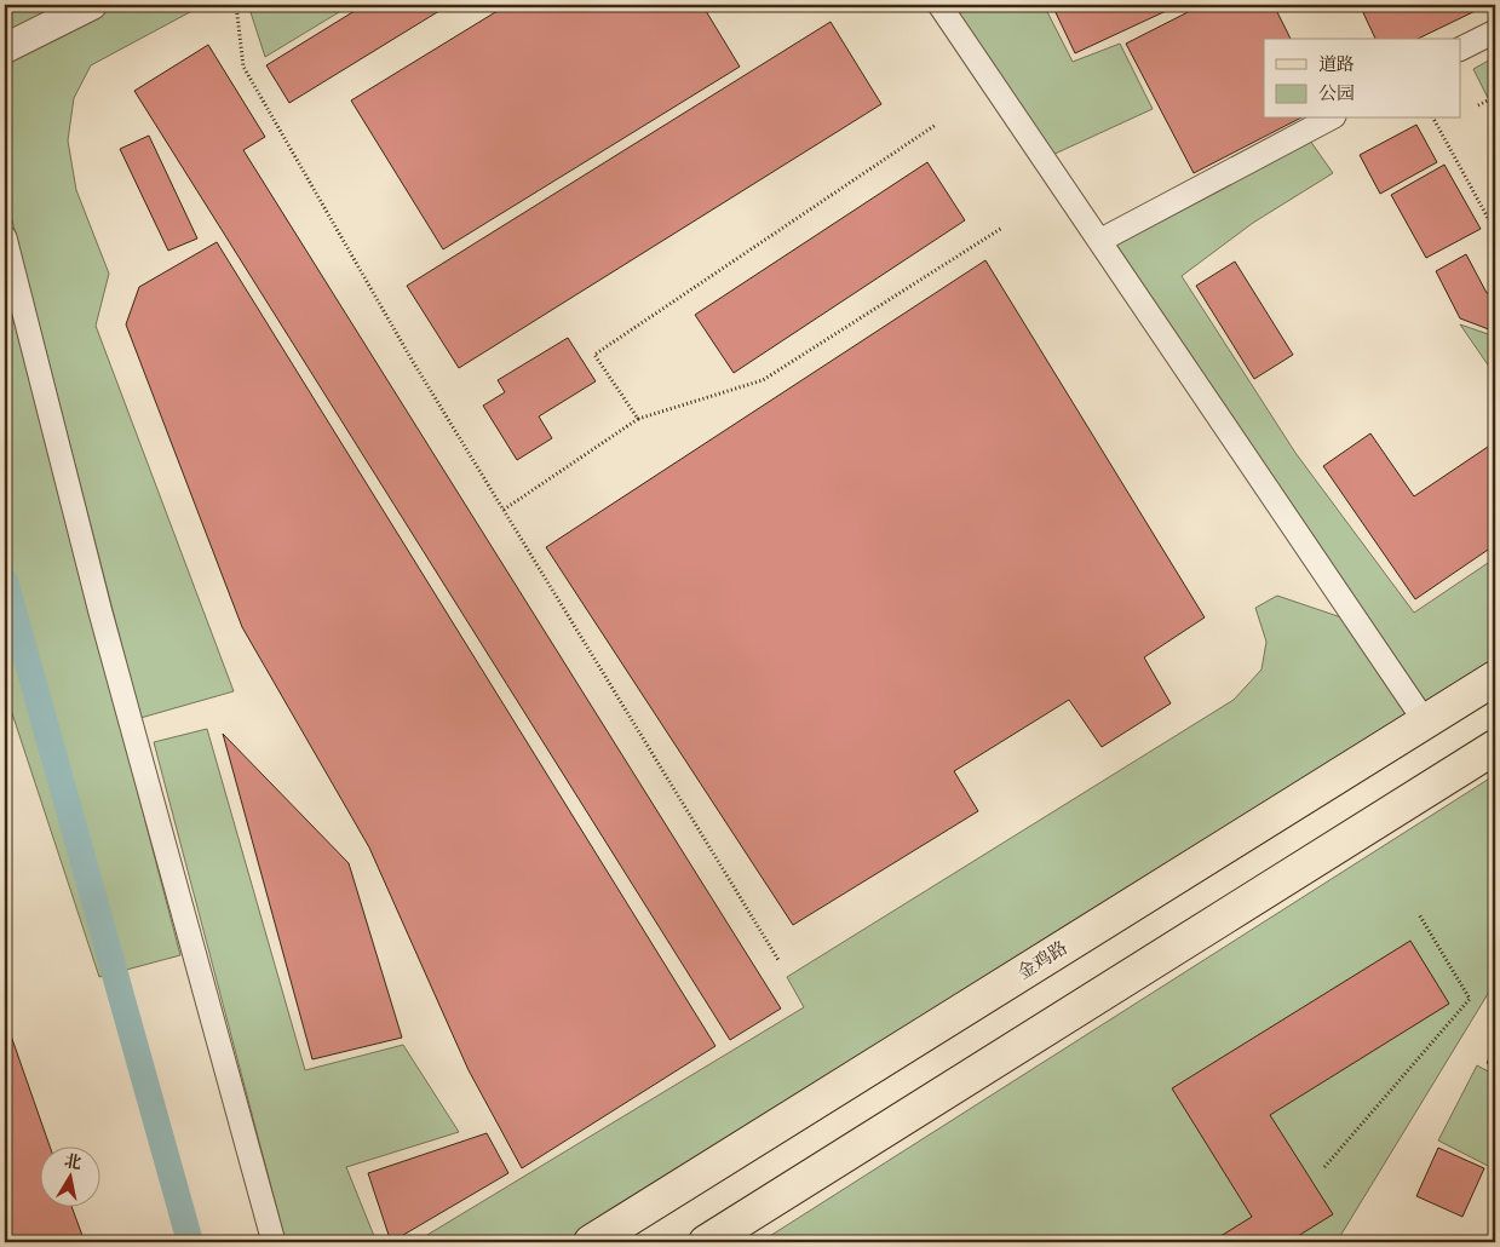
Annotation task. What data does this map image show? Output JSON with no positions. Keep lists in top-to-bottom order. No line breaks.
{"streets":{"main road":["金鸡路"]},"legend":["道路","公园"],"north":"top"}
